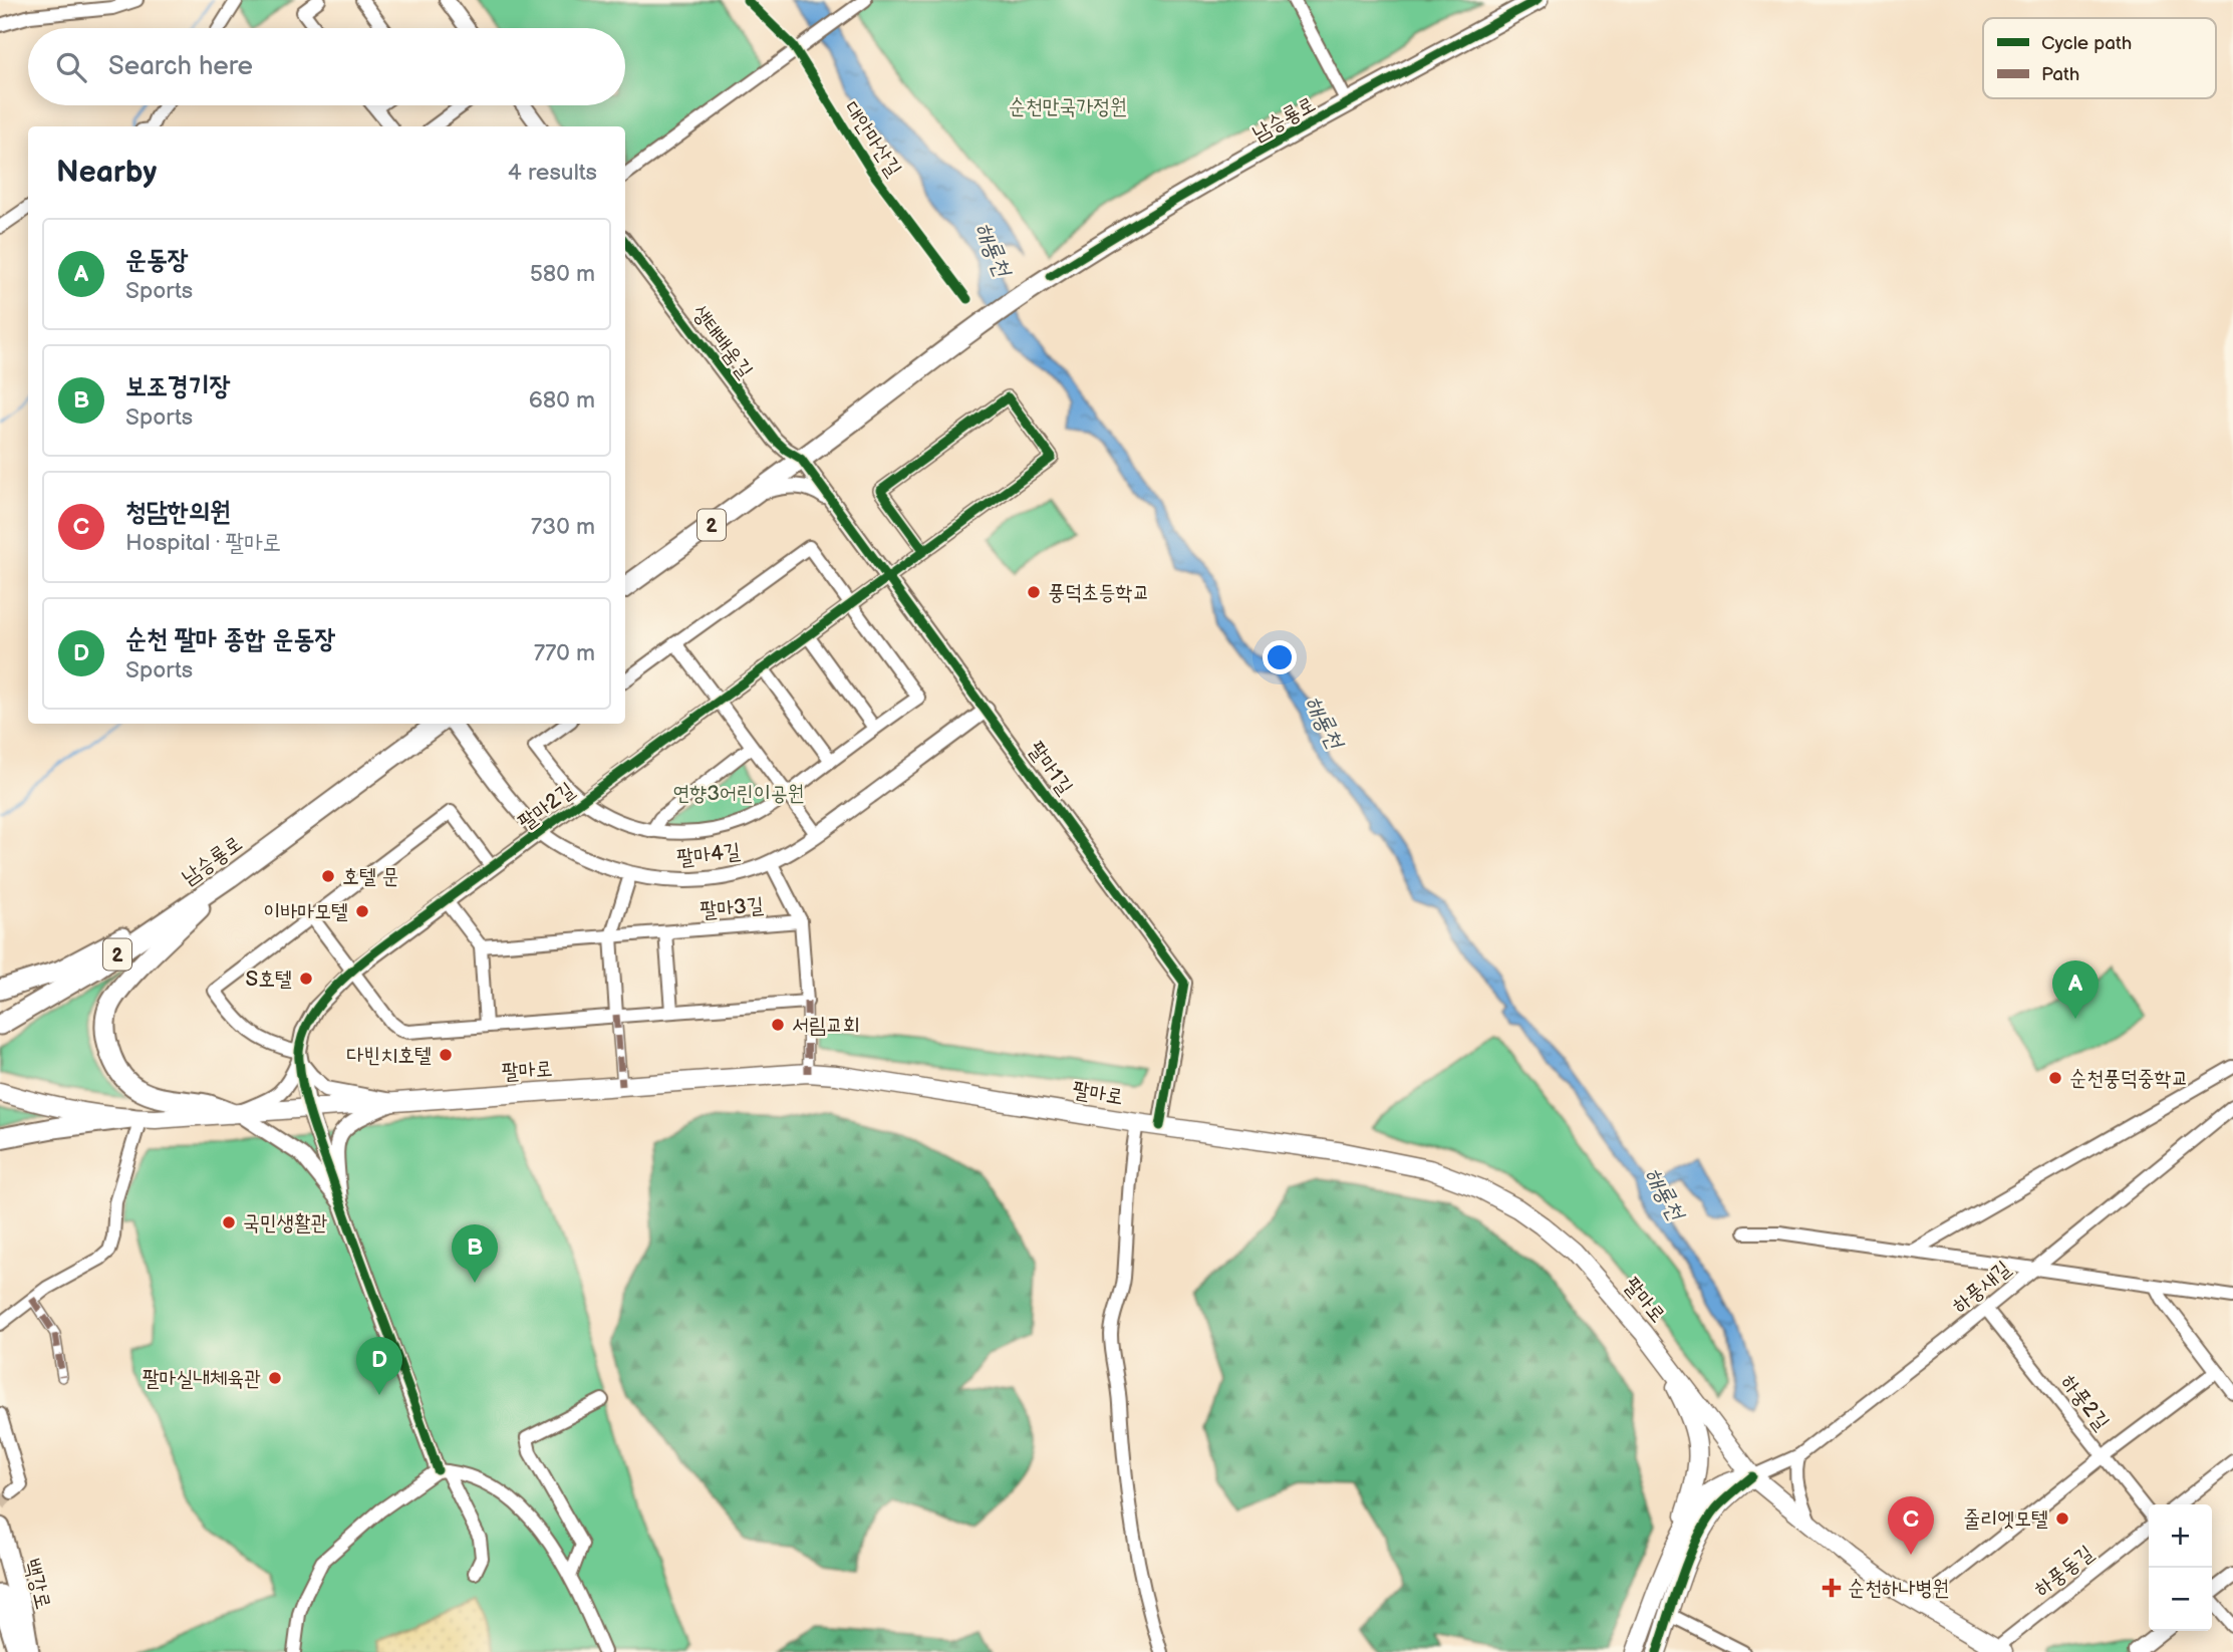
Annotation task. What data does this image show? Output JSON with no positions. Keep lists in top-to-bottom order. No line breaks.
{"streets":{"main road":["남승룡로","2","팔마로","백강로"],"street":["생태배움길","팔마1길","팔마2길","팔마4길","팔마3길","하풍새길","하풍2길","하풍동길"],"cycle path":["대안마산길"]},"crossings":[["남승룡로","생태배움길"],["남승룡로","팔마1길"],["생태배움길","팔마1길"],["팔마1길","팔마2길"],["팔마1길","팔마4길"],["팔마1길","팔마로"],["팔마2길","팔마4길"],["팔마2길","팔마로"],["팔마로","하풍새길"],["팔마로","하풍동길"],["하풍새길","하풍2길"]],"water":["해룡천"],"parks":["순천만국가정원","연향3어린이공원"],"places":{"other":["풍덕초등학교","호텔 문","이바마모텔","S호텔","서림교회","다빈치호텔","순천풍덕중학교","국민생활관","팔마실내체육관","줄리엣모텔"],"health":["순천하나병원"]},"legend":["Cycle path","Path"],"page":{"search":"Search here","heading":["Nearby","4 results"],"list":[{"mark":"A","name":"운동장","note":"Sports","value":"580 m"},{"mark":"B","name":"보조경기장","note":"Sports","value":"680 m"},{"mark":"C","name":"청담한의원","note":"Hospital · 팔마로","value":"730 m"},{"mark":"D","name":"순천 팔마 종합 운동장","note":"Sports","value":"770 m"}],"pins":["A","B","D","C"],"map_buttons":["+","−"]}}
